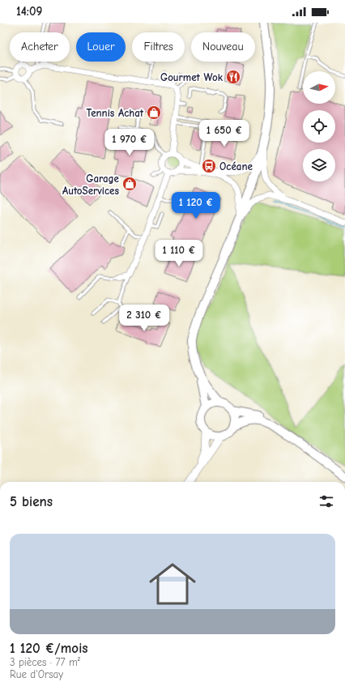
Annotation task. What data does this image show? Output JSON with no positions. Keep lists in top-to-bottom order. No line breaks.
{"places":{"restaurant":["Gourmet Wok"],"shop":["Tennis Achat","Garage AutoServices"],"bus stop":["Océane"]},"north":"right","page":{"status":"14:09","chip":["Acheter","Louer","Filtres","Nouveau"],"price":["1 650 €","1 970 €","1 120 €","1 110 €","2 310 €"],"heading":"5 biens","list":[{"name":"1 120 €/mois","note":"3 pièces · 77 m² · Rue d'Orsay"}]}}
